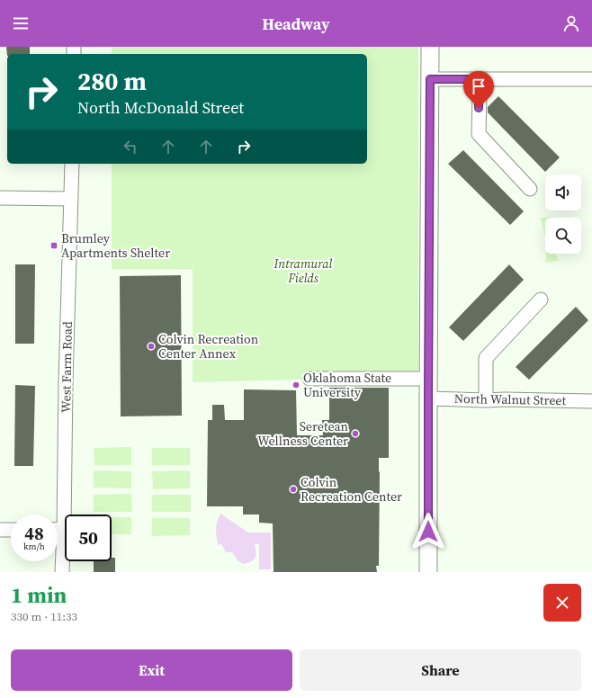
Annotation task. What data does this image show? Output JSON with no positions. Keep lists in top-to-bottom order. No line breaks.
{"streets":{"street":["West Farm Road","North Walnut Street"]},"parks":["Intramural Fields"],"places":{"transit":["Brumley Apartments Shelter"],"other":["Colvin Recreation Center Annex","Oklahoma State University","Seretean Wellness Center","Colvin Recreation Center"]},"page":{"header":"Headway","turn":["280 m","North McDonald Street"],"speed":"48 km/h","limit":"50","heading":["1 min","330 m · 11:33"],"buttons":["Exit","Share"]}}
